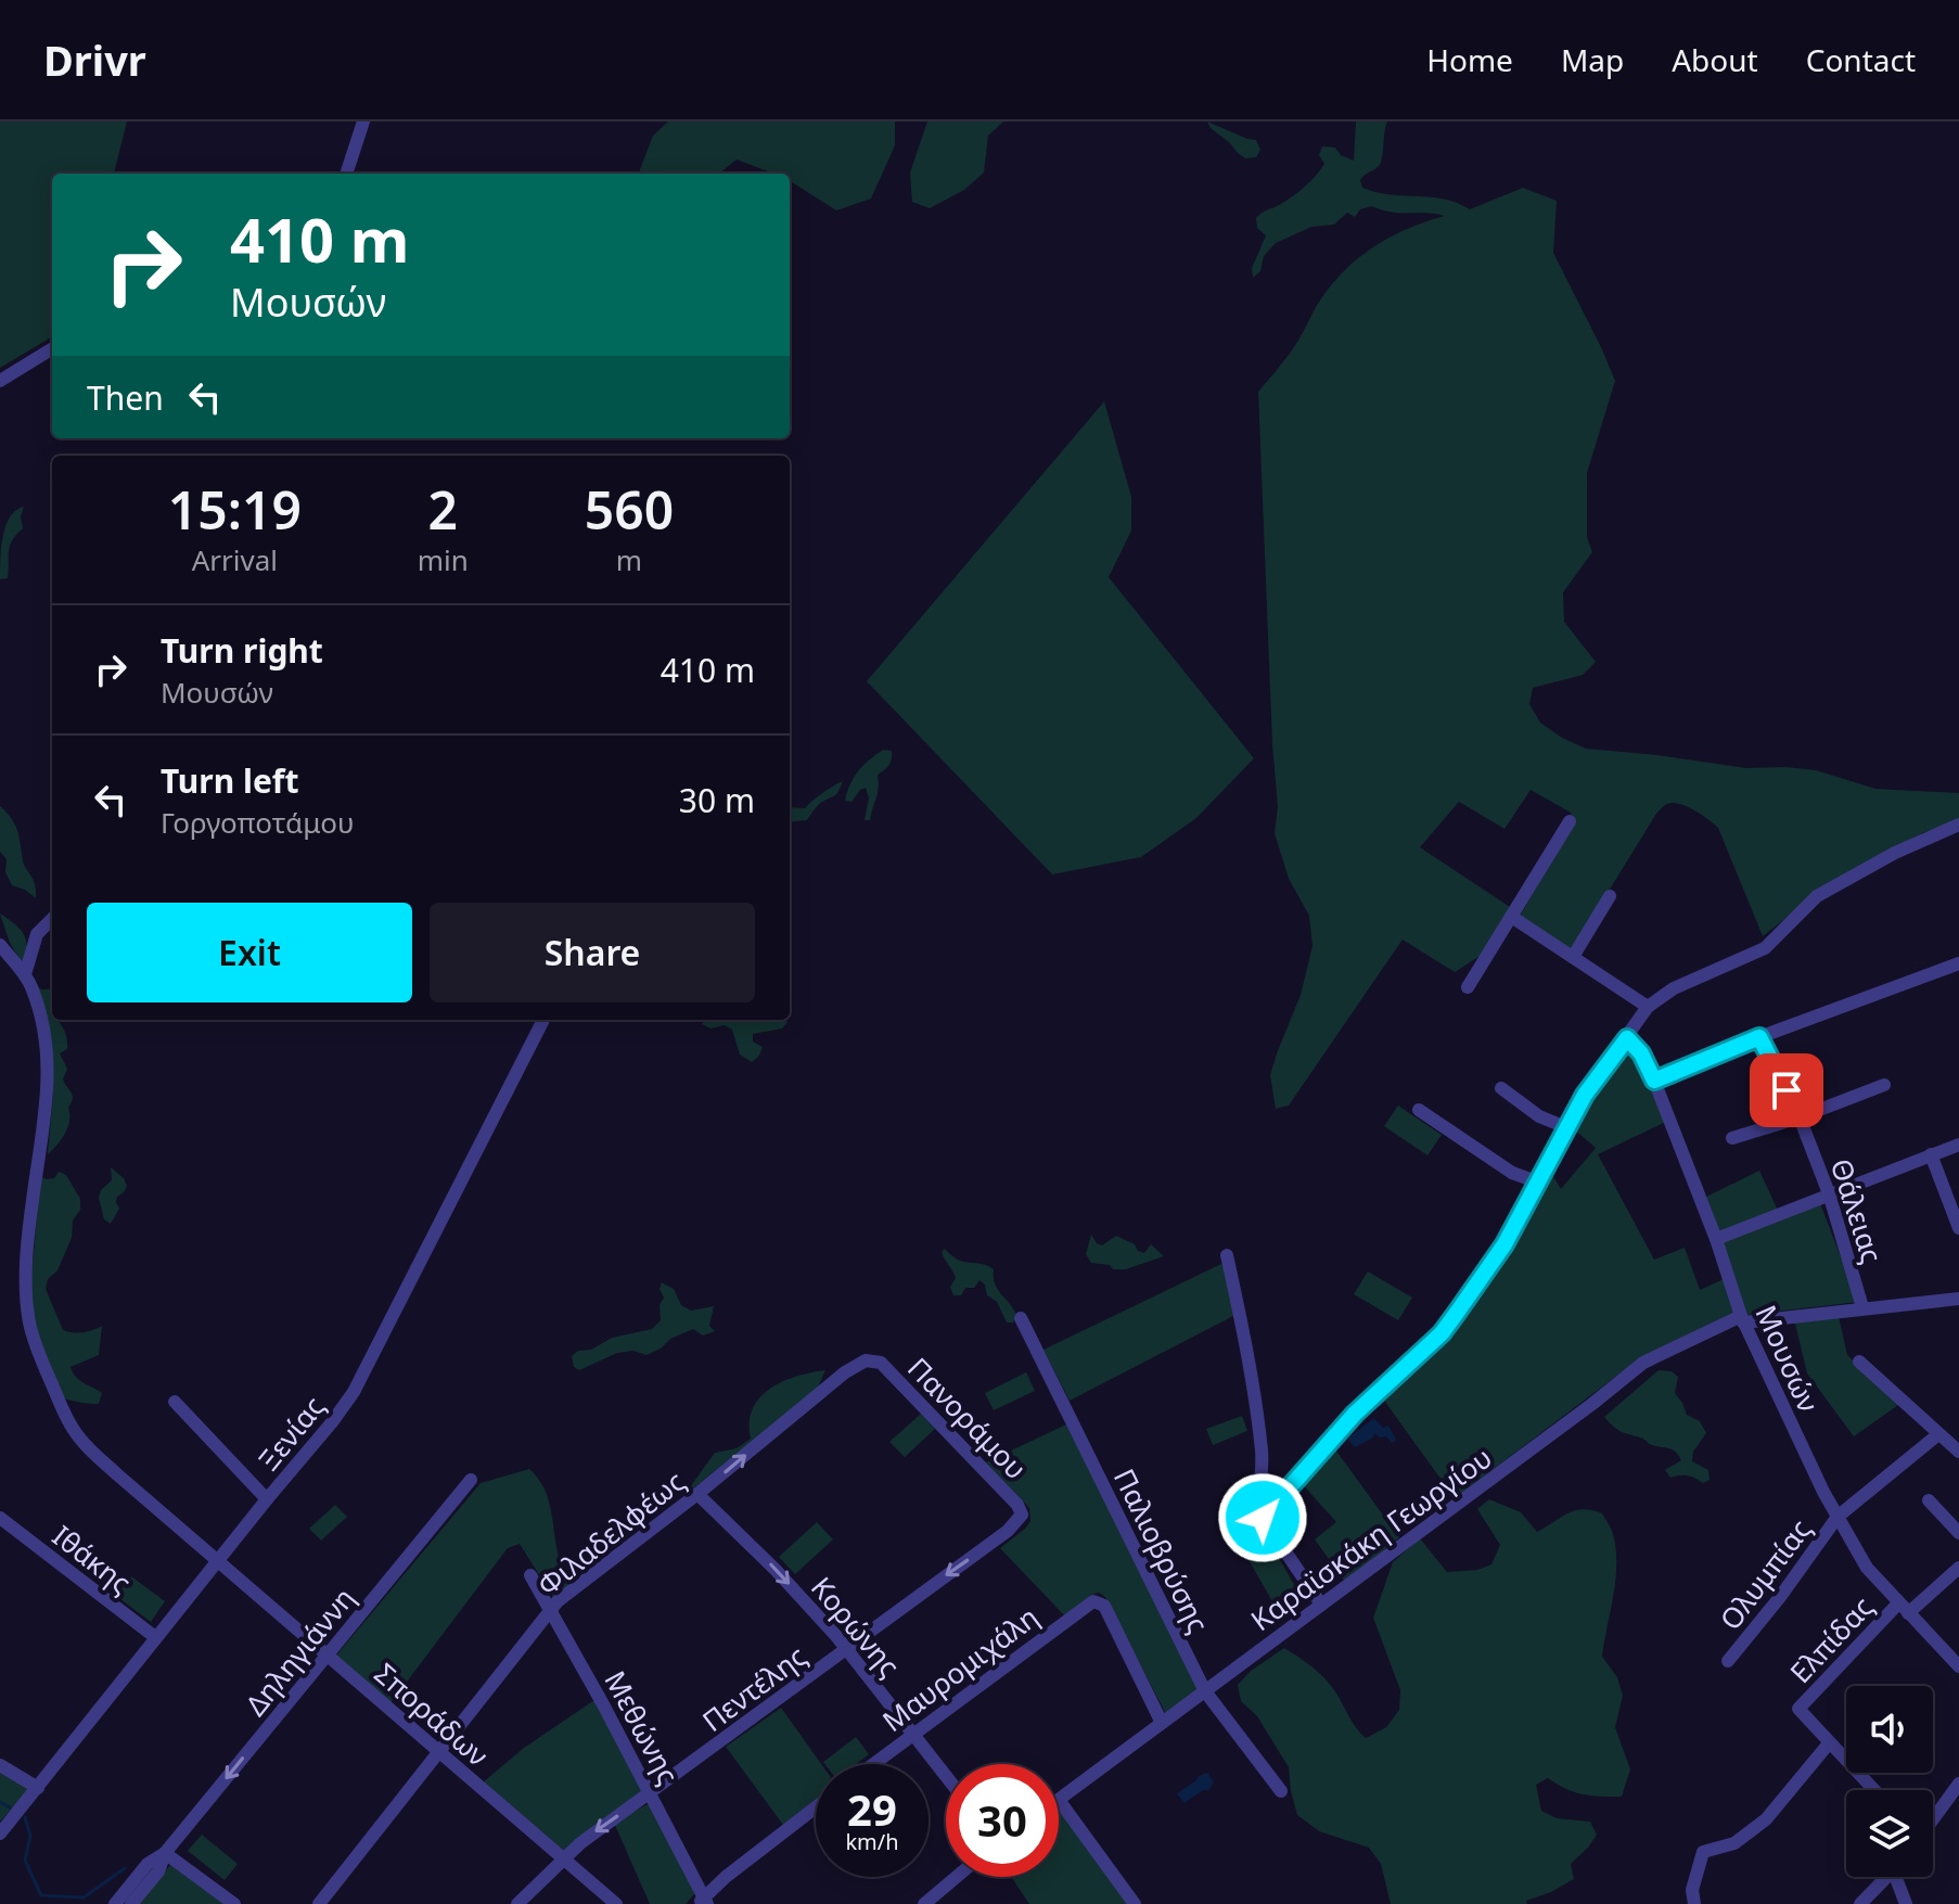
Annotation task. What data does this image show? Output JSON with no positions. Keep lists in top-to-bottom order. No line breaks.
{"streets":{"street":["Θάλειας","Μουσών","Πανοράμου","Ξενίας","Φιλαδελφέως","Καραϊσκάκη Γεωργίου","Παλιοβρύσης","Ιθάκης","Ολυμπίας","Κορώνης","Ελπίδας","Δηληγιάννη","Μαυρομιχάλη","Πεντέλης","Σποράδων","Μεθώνης"]},"crossings":[["Θάλειας","Καραϊσκάκη Γεωργίου"],["Μουσών","Καραϊσκάκη Γεωργίου"],["Μουσών","Ολυμπίας"],["Μουσών","Ελπίδας"],["Πανοράμου","Φιλαδελφέως"],["Πανοράμου","Πεντέλης"],["Ξενίας","Ιθάκης"],["Ξενίας","Σποράδων"],["Φιλαδελφέως","Κορώνης"],["Φιλαδελφέως","Σποράδων"],["Φιλαδελφέως","Μεθώνης"],["Καραϊσκάκη Γεωργίου","Παλιοβρύσης"],["Καραϊσκάκη Γεωργίου","Μαυρομιχάλη"],["Κορώνης","Μαυρομιχάλη"],["Κορώνης","Πεντέλης"],["Δηληγιάννη","Σποράδων"],["Πεντέλης","Σποράδων"],["Πεντέλης","Μεθώνης"]],"one_way":["Κορώνης","Δηληγιάννη","Πεντέλης"],"page":{"header":"Drivr","nav":["Home","Map","About","Contact"],"turn":["410 m","Μουσών"],"then":"Then","eta":["15:19","Arrival","2","min","560","m"],"list":[{"name":"Turn right","note":"Μουσών","value":"410 m"},{"name":"Turn left","note":"Γοργοποτάμου","value":"30 m"}],"buttons":["Exit","Share"],"speed":"29 km/h","limit":"30"}}
